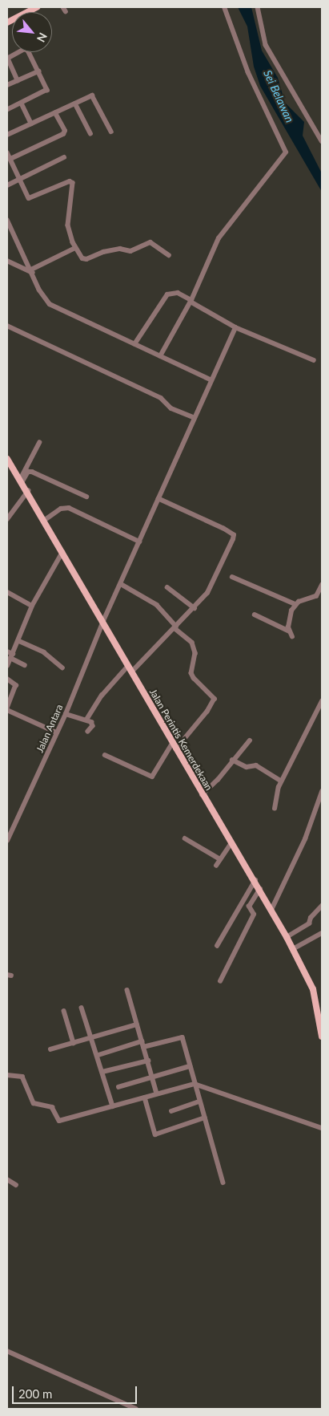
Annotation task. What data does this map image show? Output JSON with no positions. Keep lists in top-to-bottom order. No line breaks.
{"streets":{"main road":["Jalan Perintis Kemerdekaan"],"street":["Jalan Antara"]},"crossings":[["Jalan Antara","Jalan Perintis Kemerdekaan"]],"water":["Sei Belawan"],"scale_bar":"200 m","north":"bottom right"}
